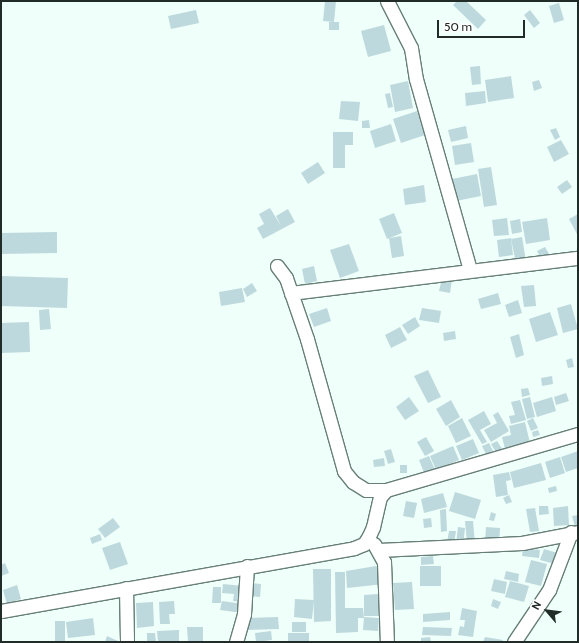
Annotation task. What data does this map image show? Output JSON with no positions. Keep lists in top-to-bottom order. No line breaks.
{"scale_bar":"50 m","north":"top left"}
